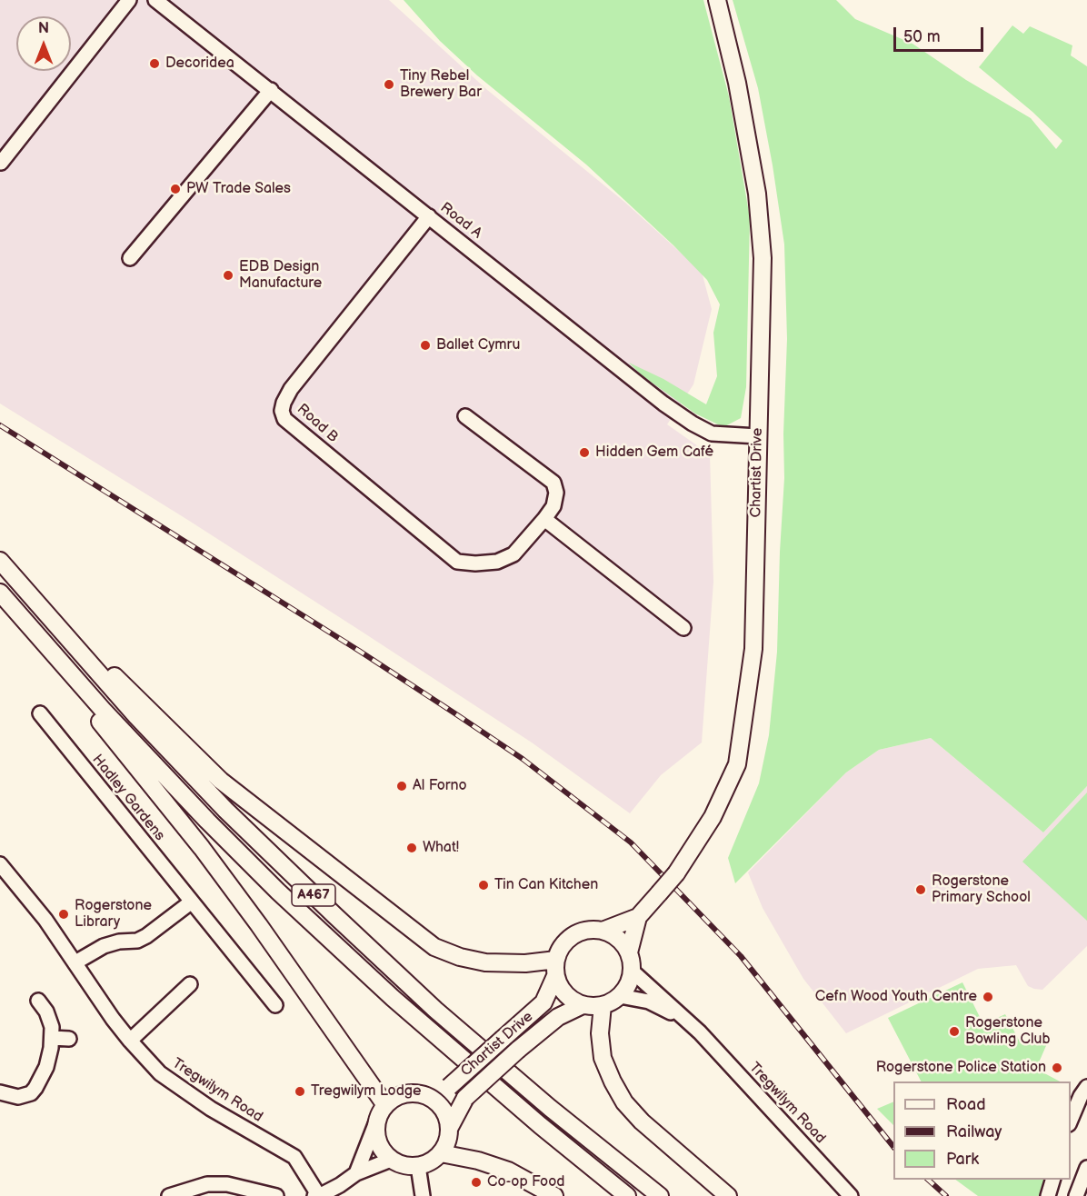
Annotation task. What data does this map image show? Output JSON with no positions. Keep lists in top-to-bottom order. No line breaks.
{"streets":{"main road":["Chartist Drive","A467"],"street":["Road A","Road B","Hadley Gardens","Tregwilym Road"]},"crossings":[["Road A","Road B"],["Road A","Chartist Drive"],["Chartist Drive","Tregwilym Road"]],"places":["Decoridea","Tiny Rebel Brewery Bar","PW Trade Sales","EDB Design Manufacture","Ballet Cymru","Hidden Gem Café","Al Forno","What!","Tin Can Kitchen","Rogerstone Primary School","Rogerstone Library","Cefn Wood Youth Centre","Rogerstone Bowling Club","Rogerstone Police Station","Tregwilym Lodge","Co-op Food"],"legend":["Road","Railway","Park"],"scale_bar":"50 m","north":"top"}
